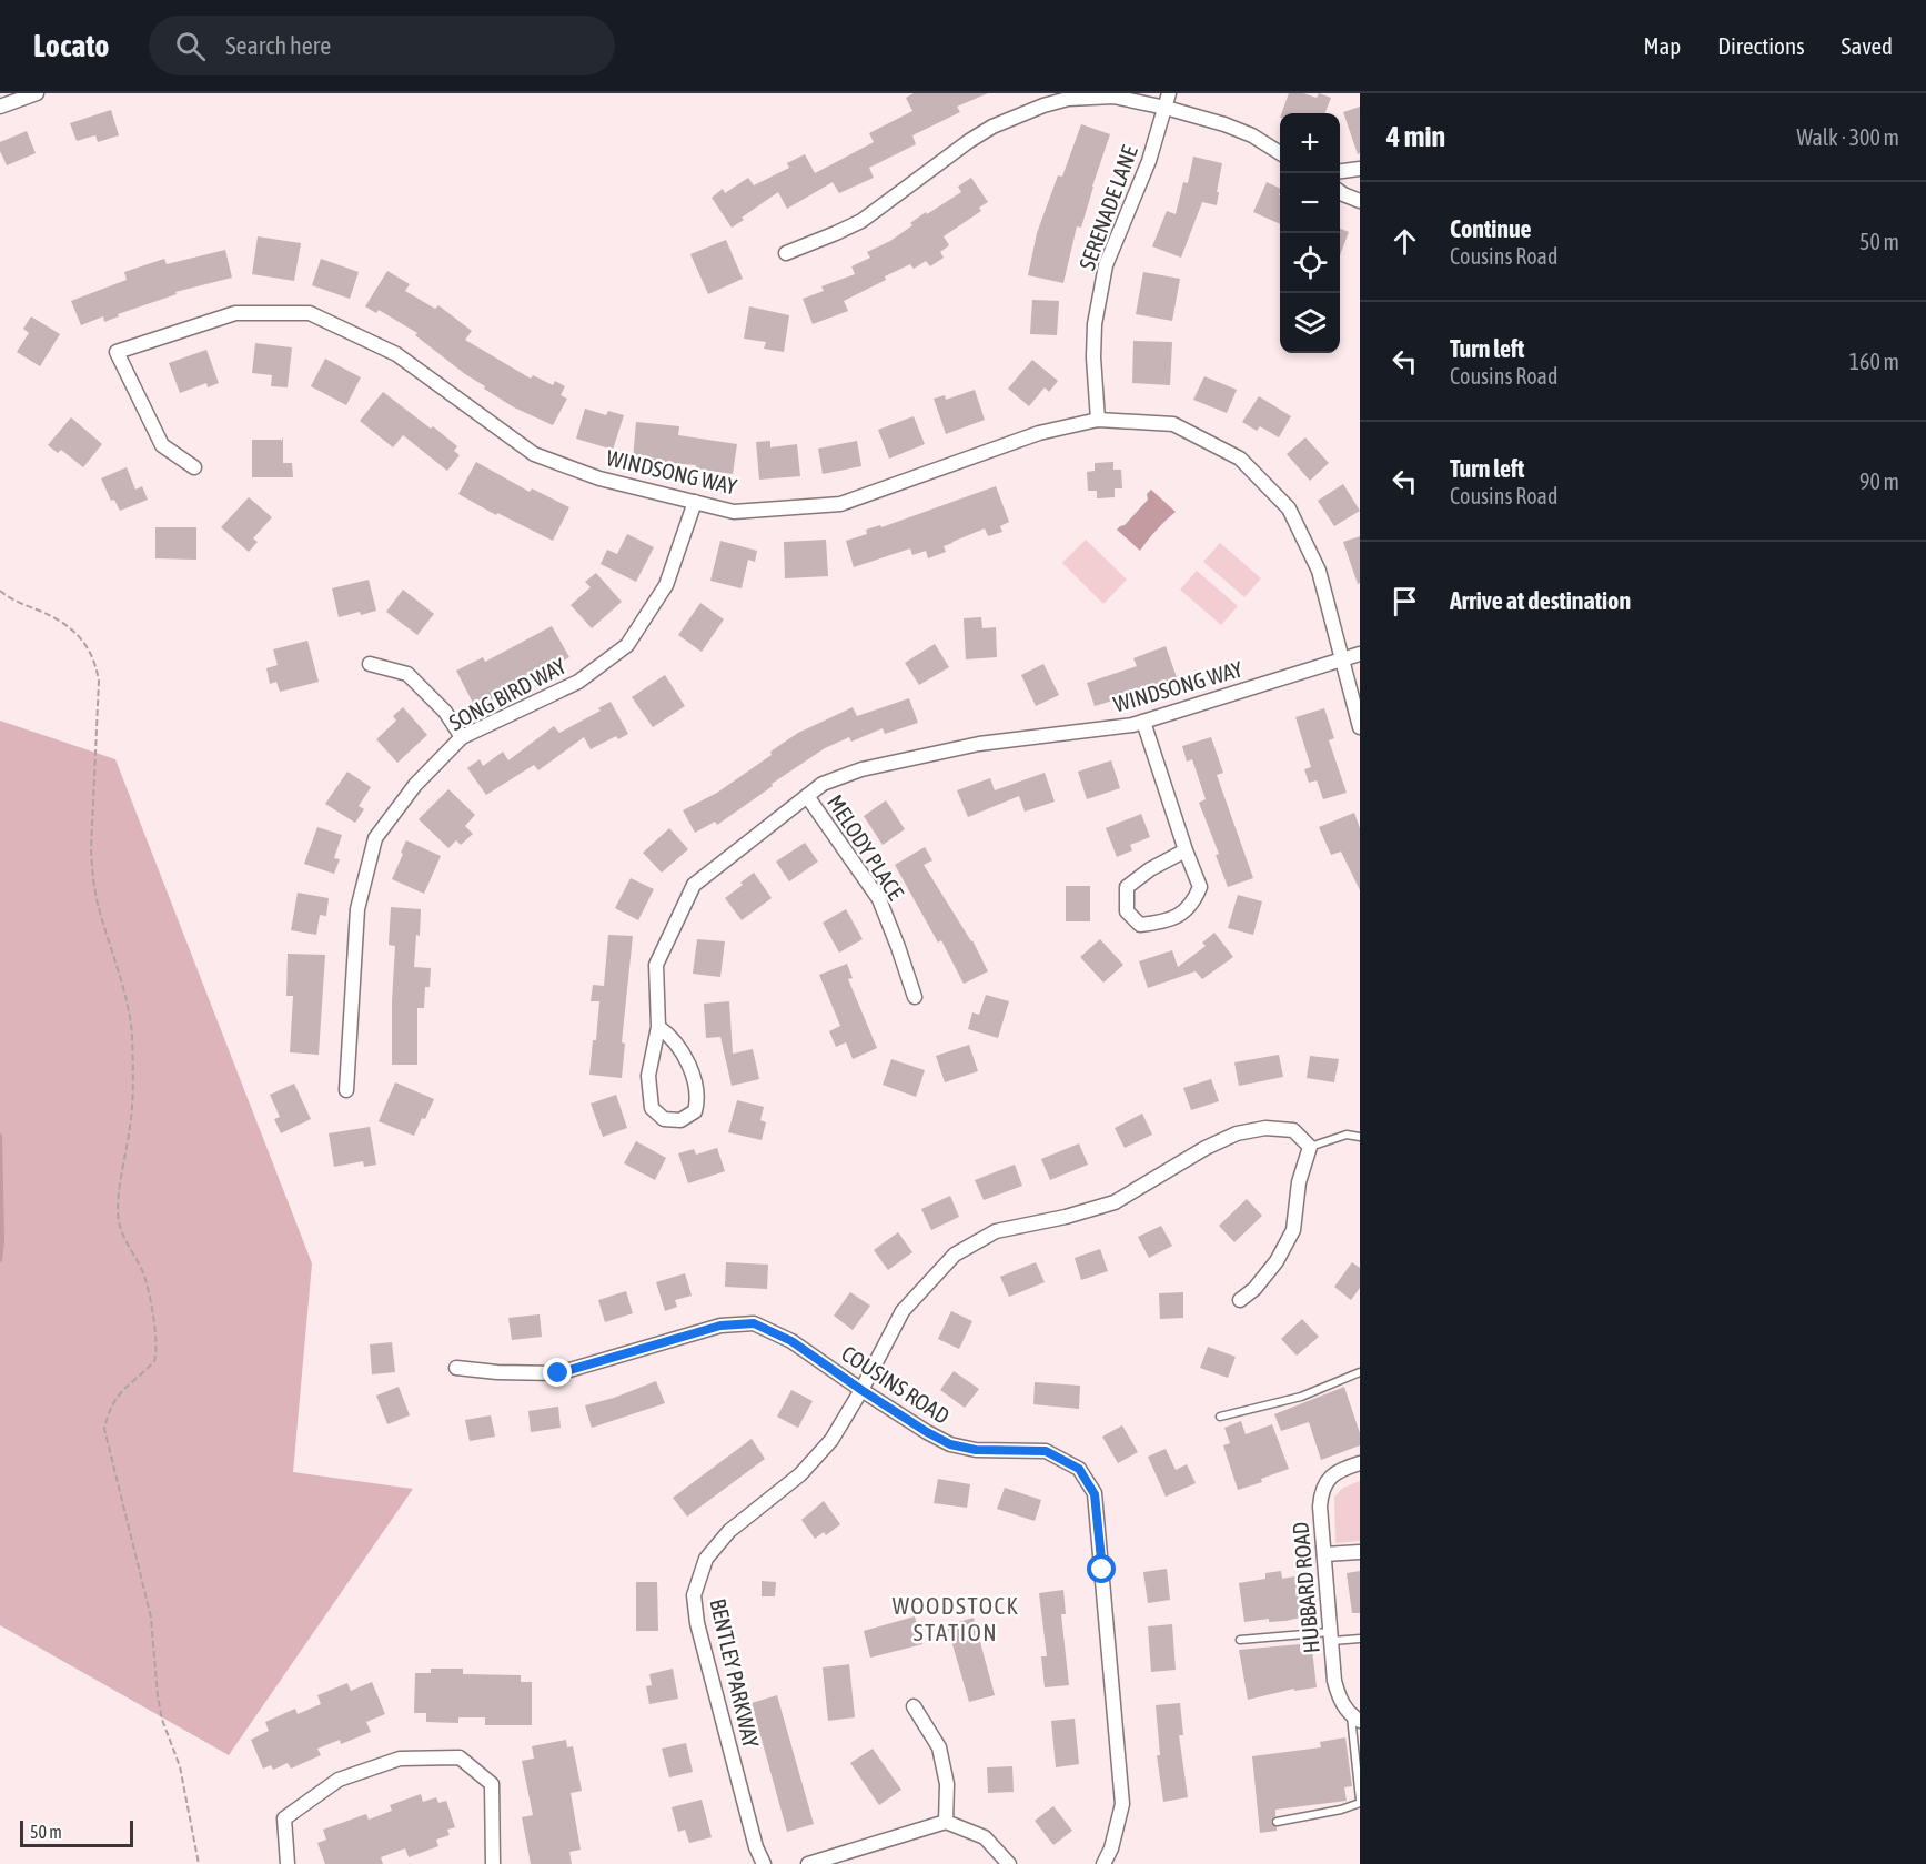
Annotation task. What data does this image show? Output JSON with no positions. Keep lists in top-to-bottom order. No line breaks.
{"streets":{"street":["SERENADE LANE","WINDSONG WAY","SONG BIRD WAY","MELODY PLACE","COUSINS ROAD","HUBBARD ROAD","BENTLEY PARKWAY"]},"crossings":[["SERENADE LANE","WINDSONG WAY"],["WINDSONG WAY","SONG BIRD WAY"],["WINDSONG WAY","MELODY PLACE"],["COUSINS ROAD","BENTLEY PARKWAY"]],"districts":["WOODSTOCK STATION"],"scale_bar":"50 m","page":{"header":"Locato","search":"Search here","nav":["Map","Directions","Saved"],"heading":["4 min","Walk · 300 m"],"map_buttons":["+","−"],"list":[["Continue","Cousins Road","50 m"],["Turn left","Cousins Road","160 m"],["Turn left","Cousins Road","90 m"],"Arrive at destination"],"scale":"50 m"}}
